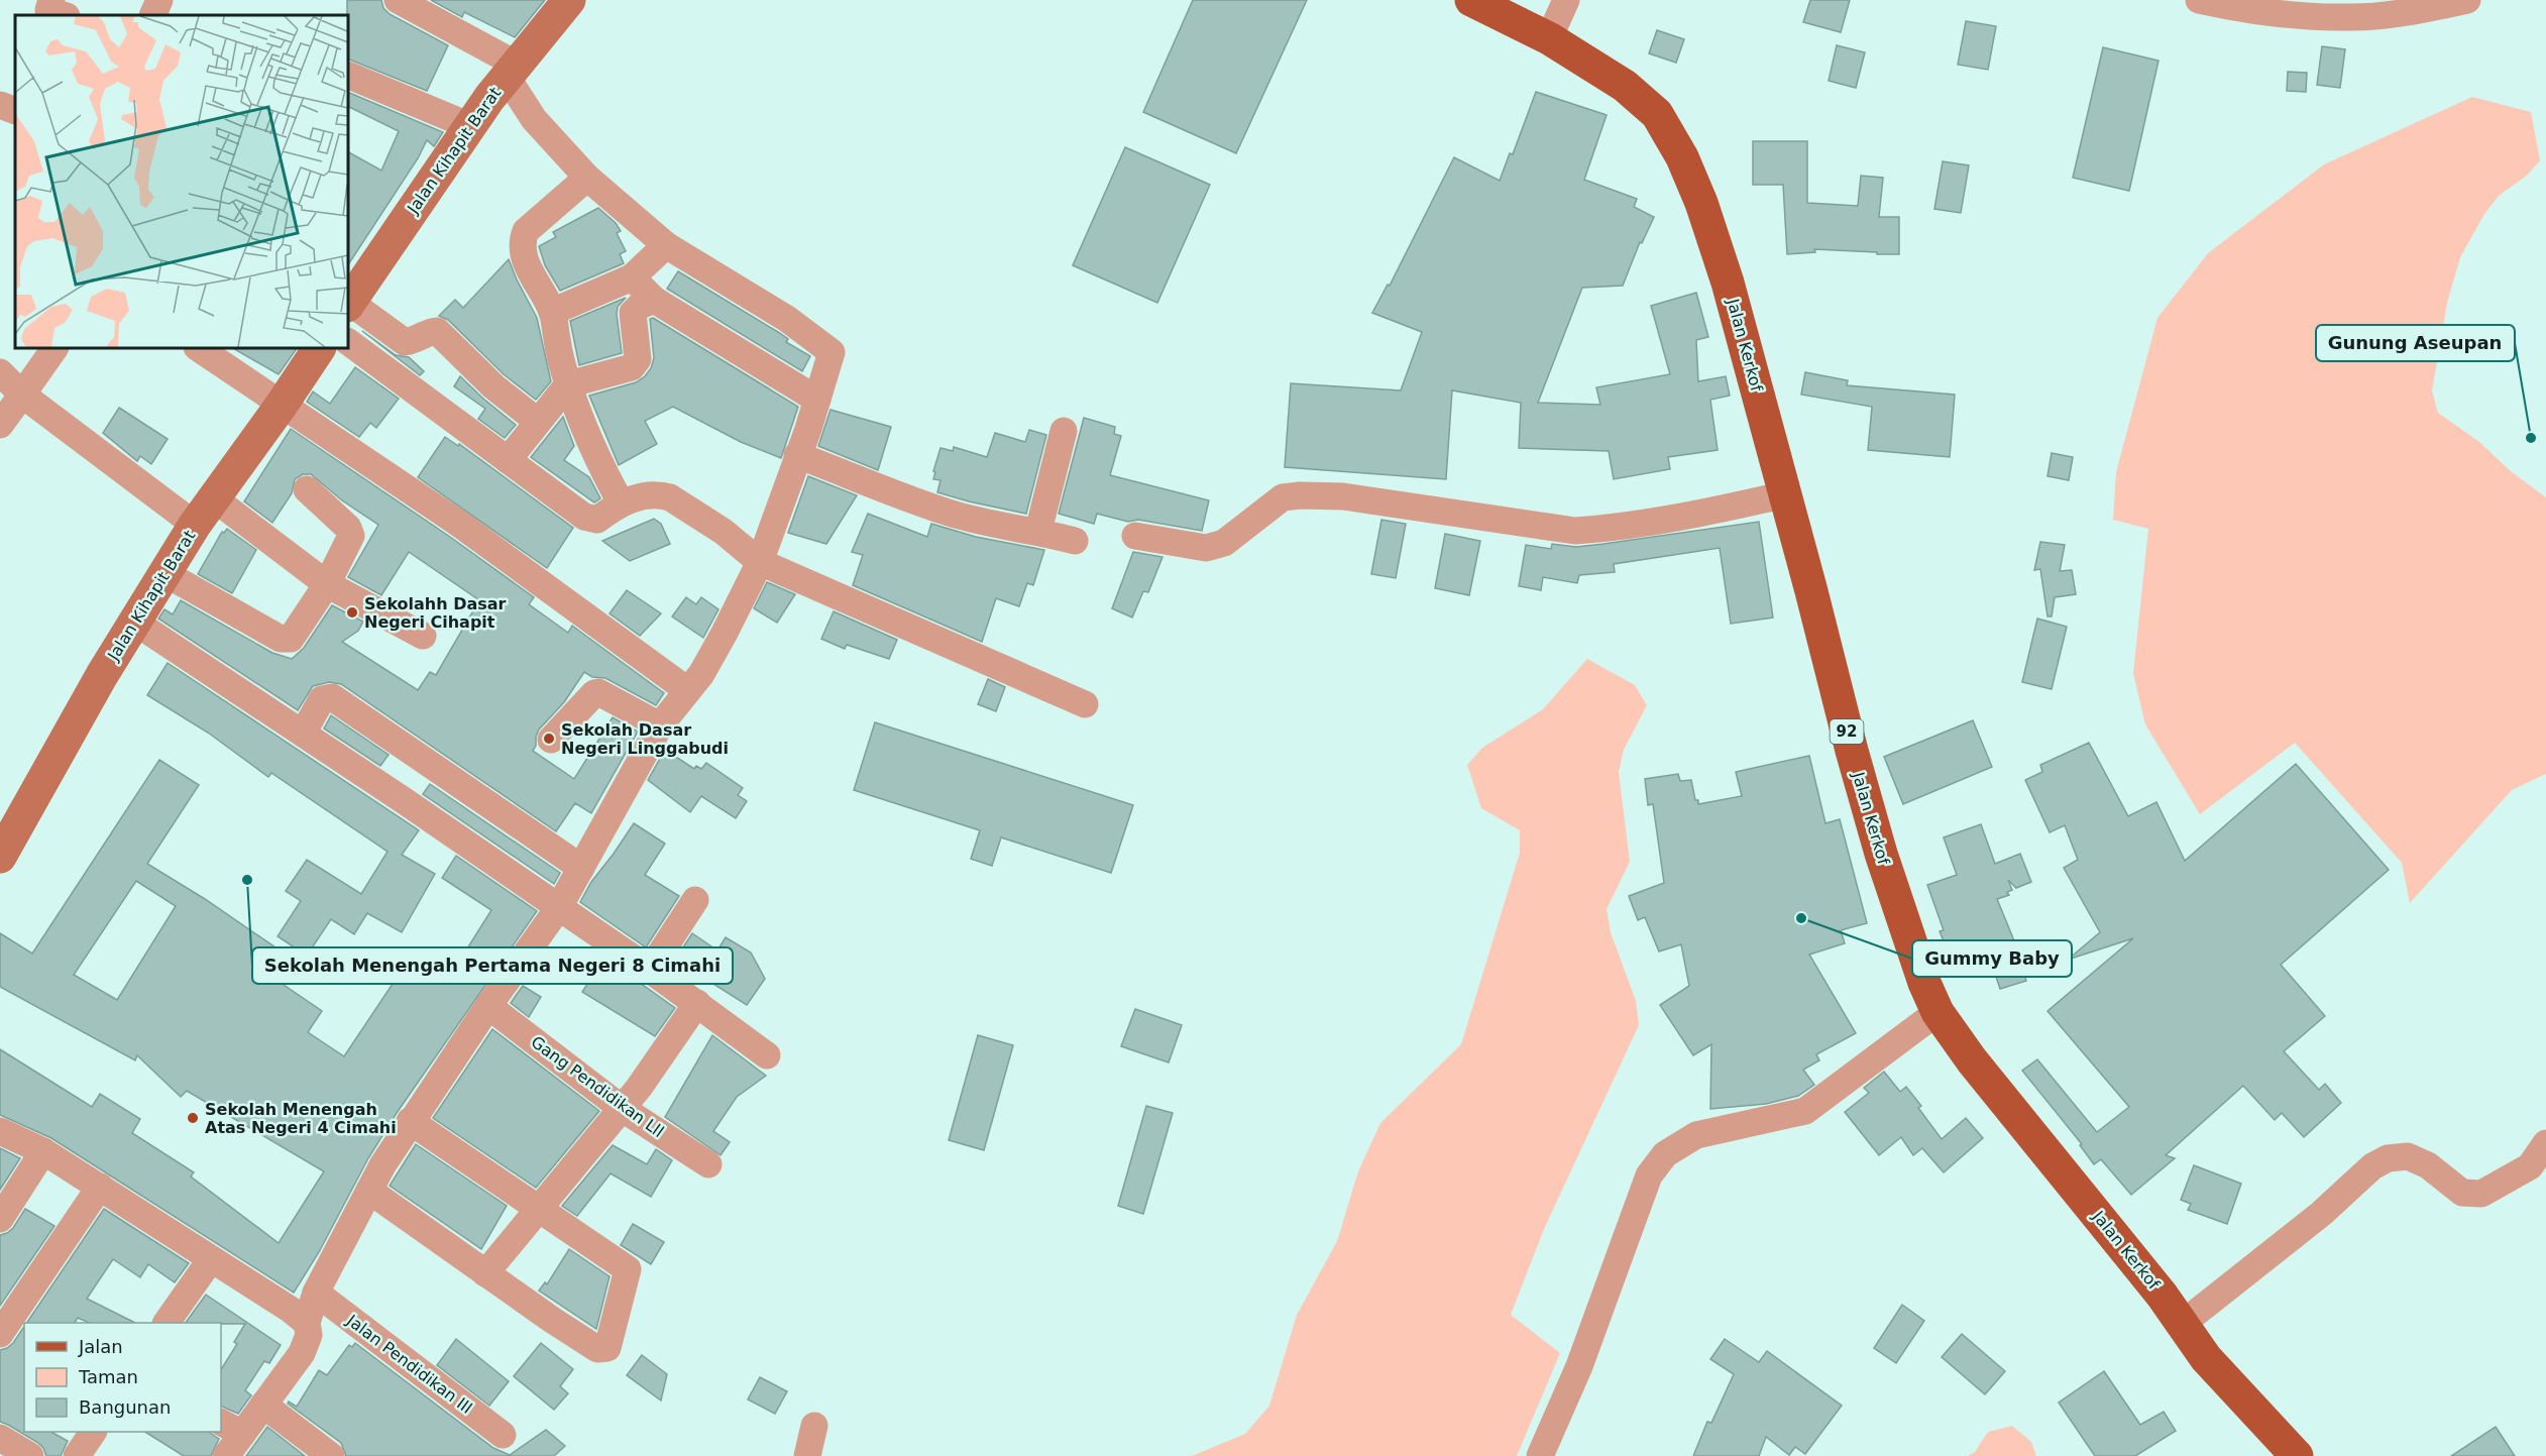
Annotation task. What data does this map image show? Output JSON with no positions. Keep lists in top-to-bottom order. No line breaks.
{"streets":{"main road":["Jalan Kerkof","92"],"street":["Jalan Kihapit Barat","Gang Pendidikan Lll","Jalan Pendidikan III"]},"places":["Gunung Aseupan","Sekolahh Dasar Negeri Cihapit","Sekolah Dasar Negeri Linggabudi","Sekolah Menengah Pertama Negeri 8 Cimahi","Gummy Baby","Sekolah Menengah Atas Negeri 4 Cimahi"],"legend":["Jalan","Taman","Bangunan"]}
